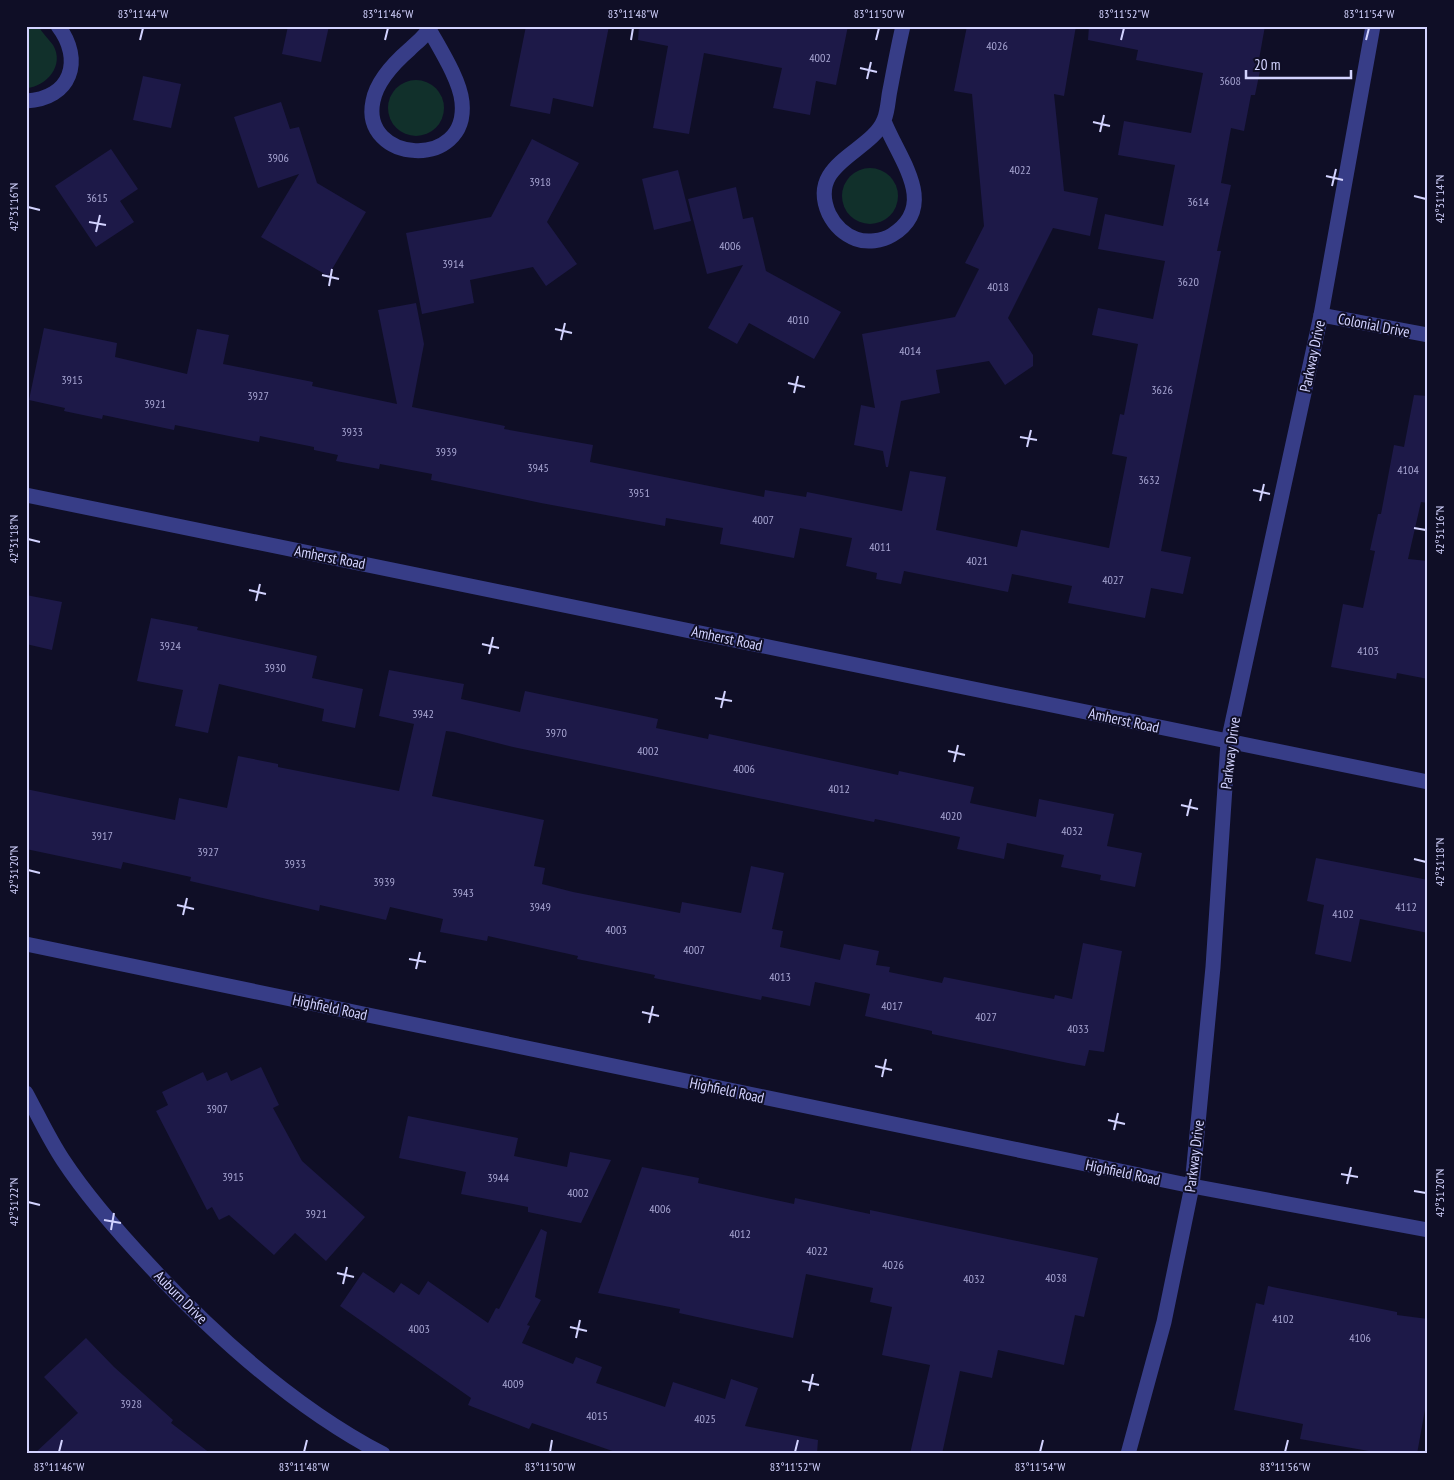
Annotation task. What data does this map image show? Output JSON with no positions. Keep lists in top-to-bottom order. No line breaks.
{"streets":{"street":["Colonial Drive","Parkway Drive","Amherst Road","Highfield Road","Auburn Drive"]},"crossings":[["Colonial Drive","Parkway Drive"],["Parkway Drive","Amherst Road"],["Parkway Drive","Highfield Road"]],"house_numbers":["4026","4002","3608","3906","4022","3918","3615","3614","4006","3914","3620","4018","4010","4014","3915","3626","3927","3921","3933","3939","3945","4104","3632","3951","4007","4011","4021","4027","3924","4103","3930","3942","3970","4002","4006","4012","4020","4032","3917","3927","3933","3939","3943","3949","4112","4102","4003","4007","4013","4017","4027","4033","3907","3915","3944","4002","4006","3921","4012","4022","4026","4038","4032","4102","4003","4106","4009","3928","4015","4025"],"scale_bar":"20 m","coordinates":["83°11'44\"W","83°11'46\"W","83°11'48\"W","83°11'50\"W","83°11'52\"W","83°11'54\"W","42°31'14\"N","42°31'16\"N","42°31'18\"N","42°31'20\"N","42°31'22\"N","83°11'56\"W"]}
